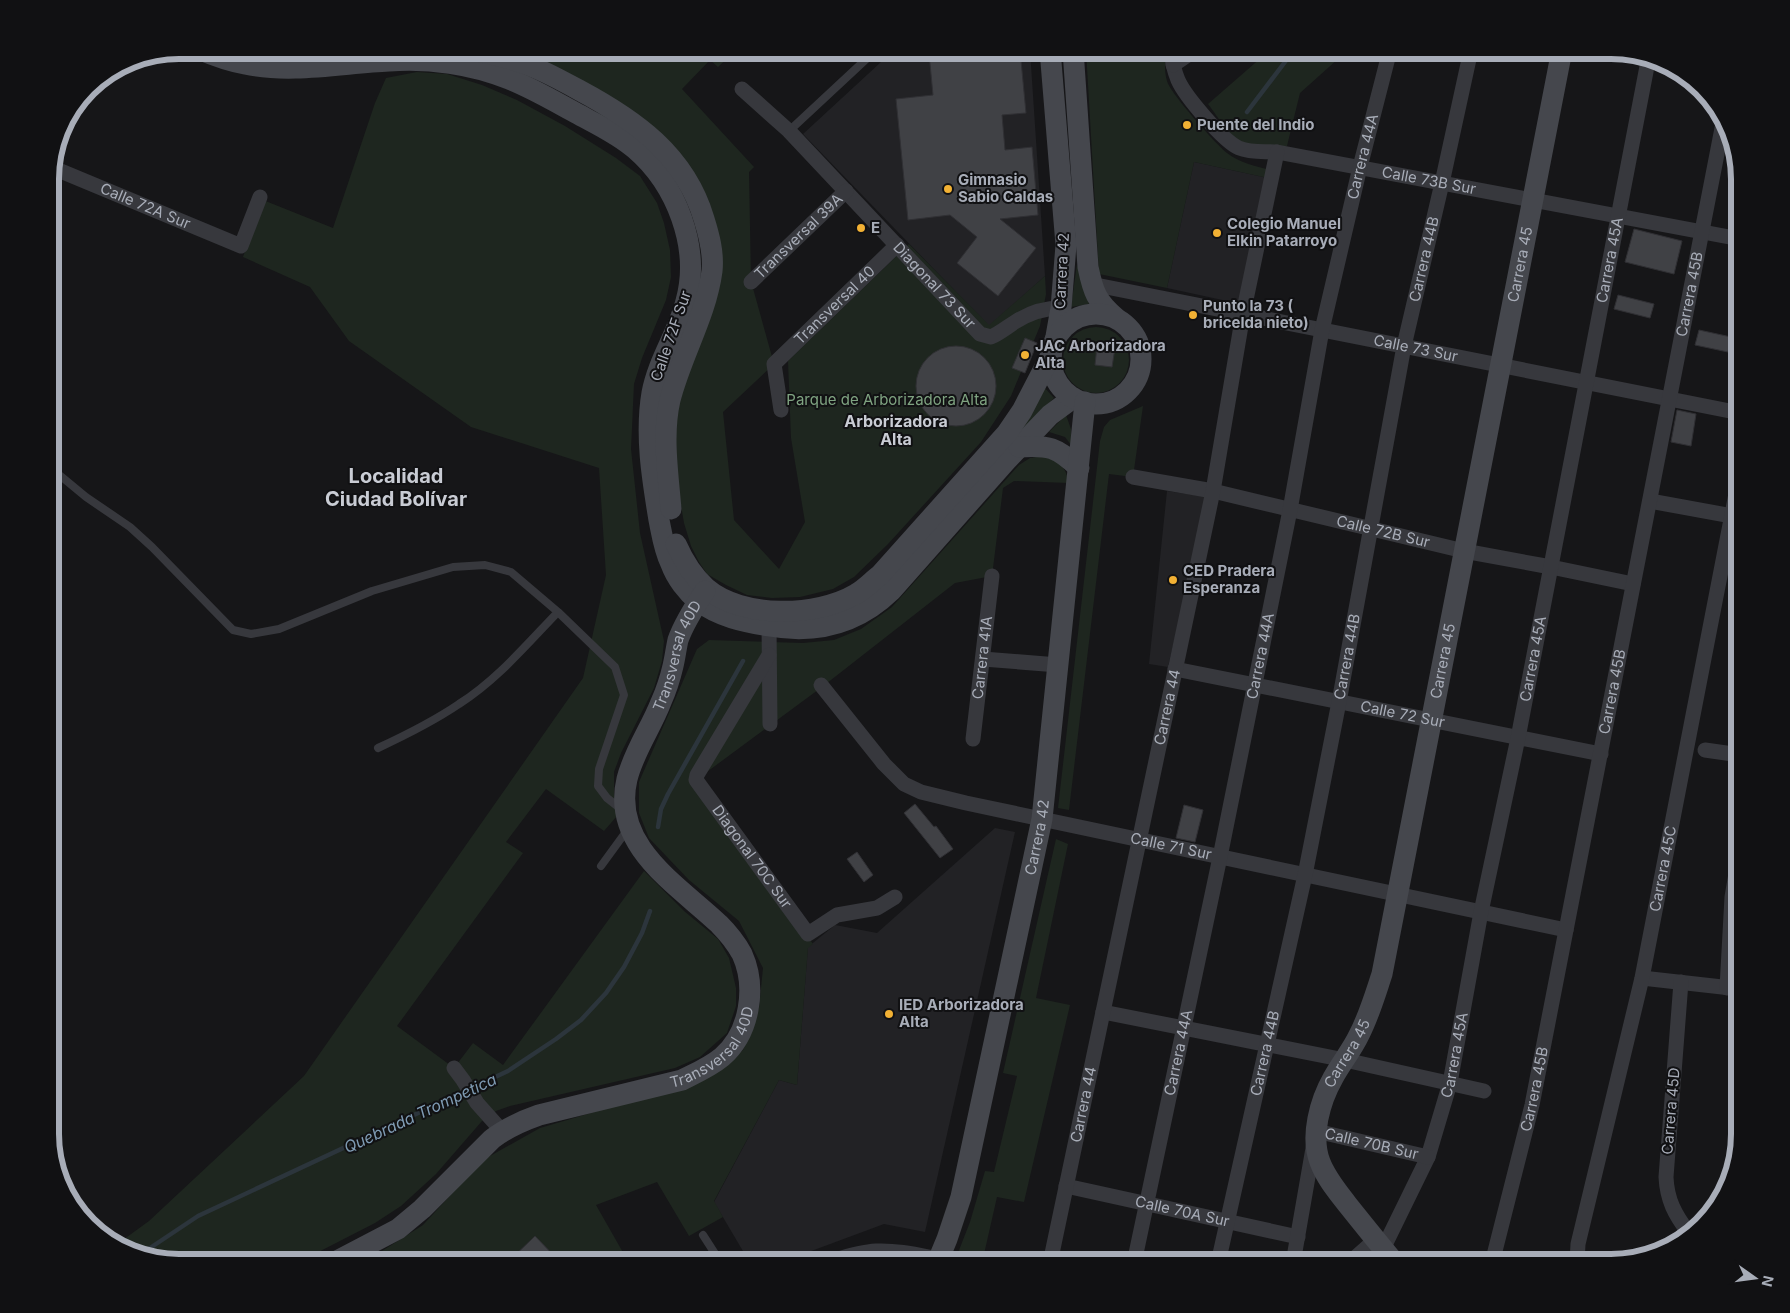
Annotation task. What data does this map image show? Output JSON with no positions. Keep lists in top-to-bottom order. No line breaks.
{"streets":{"street":["Carrera 44A","Calle 73B Sur","Calle 72A Sur","Transversal 39A","Carrera 44B","Carrera 45A","Carrera 45","Carrera 42","Diagonal 73 Sur","Carrera 45B","Transversal 40","Calle 72F Sur","Calle 73 Sur","Calle 72B Sur","Transversal 40D","Carrera 41A","Carrera 44","Calle 72 Sur","Calle 71 Sur","Diagonal 70C Sur","Carrera 45C","Carrera 45D","Calle 70B Sur","Calle 70A Sur"]},"crossings":[["Carrera 44A","Calle 73B Sur"],["Carrera 44A","Calle 73 Sur"],["Carrera 44A","Calle 72B Sur"],["Carrera 44A","Calle 72 Sur"],["Carrera 44A","Calle 71 Sur"],["Carrera 44A","Calle 70A Sur"],["Calle 73B Sur","Carrera 44B"],["Calle 73B Sur","Carrera 45A"],["Calle 73B Sur","Carrera 45"],["Calle 73B Sur","Carrera 45B"],["Calle 73B Sur","Carrera 44"],["Transversal 39A","Diagonal 73 Sur"],["Carrera 44B","Calle 73 Sur"],["Carrera 44B","Calle 72B Sur"],["Carrera 44B","Calle 72 Sur"],["Carrera 44B","Calle 71 Sur"],["Carrera 44B","Calle 70A Sur"],["Carrera 45A","Calle 73 Sur"],["Carrera 45A","Calle 72B Sur"],["Carrera 45A","Calle 72 Sur"],["Carrera 45A","Calle 71 Sur"],["Carrera 45A","Calle 70B Sur"],["Carrera 45","Calle 73 Sur"],["Carrera 45","Calle 72B Sur"],["Carrera 45","Calle 72 Sur"],["Carrera 45","Calle 71 Sur"],["Carrera 45","Calle 70B Sur"],["Carrera 45","Calle 70A Sur"],["Carrera 42","Diagonal 73 Sur"],["Carrera 42","Calle 72F Sur"],["Carrera 42","Calle 73 Sur"],["Carrera 42","Calle 71 Sur"],["Diagonal 73 Sur","Transversal 40"],["Carrera 45B","Calle 73 Sur"],["Carrera 45B","Calle 72B Sur"],["Carrera 45B","Calle 72 Sur"],["Carrera 45B","Calle 71 Sur"],["Calle 72F Sur","Transversal 40D"],["Calle 73 Sur","Carrera 44"],["Calle 72B Sur","Carrera 44"],["Carrera 44","Calle 72 Sur"],["Carrera 44","Calle 71 Sur"],["Carrera 44","Calle 70A Sur"]],"districts":["Arborizadora Alta","Localidad Ciudad Bolívar"],"water":["Quebrada Trompetica"],"parks":["Parque de Arborizadora Alta"],"places":["Puente del Indio","Gimnasio Sabio Caldas","E","Colegio Manuel Elkin Patarroyo","Punto la 73 ( bricelda nieto)","JAC Arborizadora Alta","CED Pradera Esperanza","IED Arborizadora Alta"],"north":"right"}
